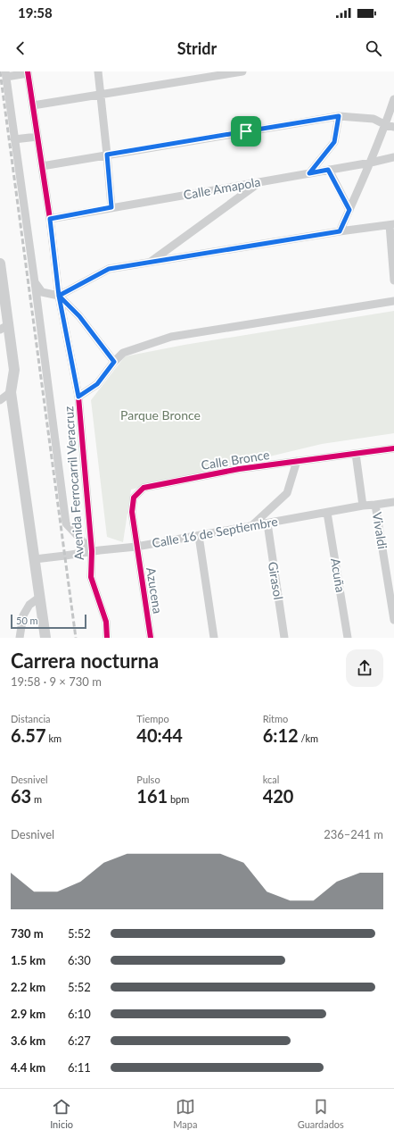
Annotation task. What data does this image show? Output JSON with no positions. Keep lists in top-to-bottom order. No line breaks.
{"streets":{"street":["Calle Amapola","Calle Bronce","Avenida Ferrocarril Veracruz","Vivaldi","Calle 16 de Septiembre","Acuña","Girasol","Azucena"]},"crossings":[["Calle Amapola","Avenida Ferrocarril Veracruz"],["Calle Bronce","Calle 16 de Septiembre"],["Calle Bronce","Azucena"],["Avenida Ferrocarril Veracruz","Calle 16 de Septiembre"],["Vivaldi","Calle 16 de Septiembre"],["Calle 16 de Septiembre","Acuña"],["Calle 16 de Septiembre","Girasol"],["Calle 16 de Septiembre","Azucena"]],"parks":["Parque Bronce"],"scale_bar":"50 m","page":{"status":"19:58","header":"Stridr","scale":"50 m","heading":["Carrera nocturna","19:58 · 9 × 730 m"],"stats":[["Distancia","6.57 km"],["Tiempo","40:44"],["Ritmo","6:12 /km"],["Desnivel","63 m"],["Pulso","161 bpm"],["kcal","420"]],"chart":["Desnivel","236–241 m"],"list":[{"name":"730 m","note":"5:52"},{"name":"1.5 km","note":"6:30"},{"name":"2.2 km","note":"5:52"},{"name":"2.9 km","note":"6:10"},{"name":"3.6 km","note":"6:27"},{"name":"4.4 km","note":"6:11"}],"tabs":["Inicio","Mapa","Guardados"]}}
